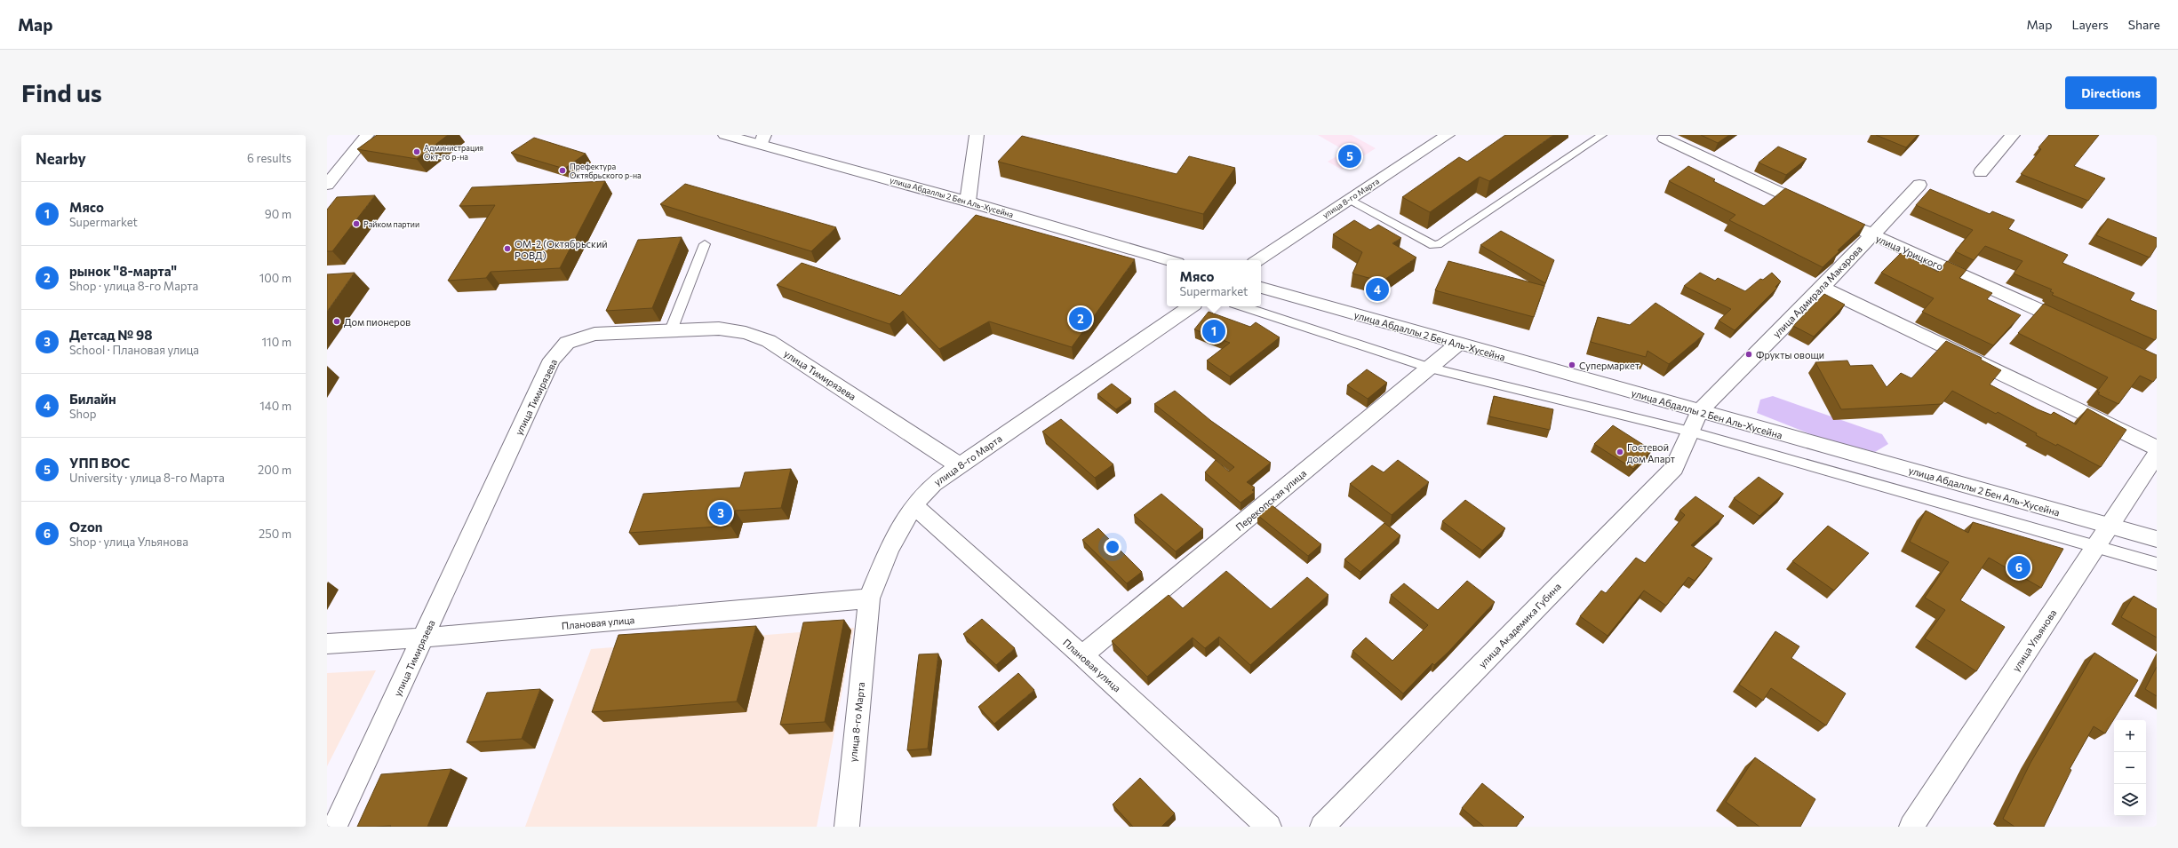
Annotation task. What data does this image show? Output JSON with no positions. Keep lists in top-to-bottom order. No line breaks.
{"streets":{"street":["улица Абдаллы 2 Бен Аль-Хусейна","улица 8-го Марта","улица Урицкого","улица Адмирала Макарова","улица Тимирязева","Перекопская улица","Плановая улица","улица Академика Губина","улица Ульянова"]},"crossings":[["улица Абдаллы 2 Бен Аль-Хусейна","улица Адмирала Макарова"],["улица Абдаллы 2 Бен Аль-Хусейна","Перекопская улица"],["улица Абдаллы 2 Бен Аль-Хусейна","улица Академика Губина"],["улица Абдаллы 2 Бен Аль-Хусейна","улица Ульянова"],["улица 8-го Марта","улица Тимирязева"],["улица 8-го Марта","Плановая улица"],["улица Урицкого","улица Адмирала Макарова"],["улица Адмирала Макарова","улица Академика Губина"],["улица Тимирязева","Плановая улица"],["Перекопская улица","Плановая улица"]],"places":["Администрация Окт-го р-на","Префектура Октябрьского р-на","Райком партии","ОМ-2 (Октябрьский РОВД)","Дом пионеров","Фрукты овощи","Супермаркет","Гостевой дом Апарт"],"page":{"header":"Map","nav":["Map","Layers","Share"],"buttons":"Directions","title":"Find us","heading":["Nearby","6 results"],"pins":["5","4","2","1","3","6"],"list":[{"mark":"1","name":"Мясо","note":"Supermarket","value":"90 m"},{"mark":"2","name":"рынок \"8-марта\"","note":"Shop · улица 8-го Марта","value":"100 m"},{"mark":"3","name":"Детсад № 98","note":"School · Плановая улица","value":"110 m"},{"mark":"4","name":"Билайн","note":"Shop","value":"140 m"},{"mark":"5","name":"УПП ВОС","note":"University · улица 8-го Марта","value":"200 m"},{"mark":"6","name":"Ozon","note":"Shop · улица Ульянова","value":"250 m"}],"popup":["Мясо","Supermarket"],"map_buttons":["+","−"]}}
